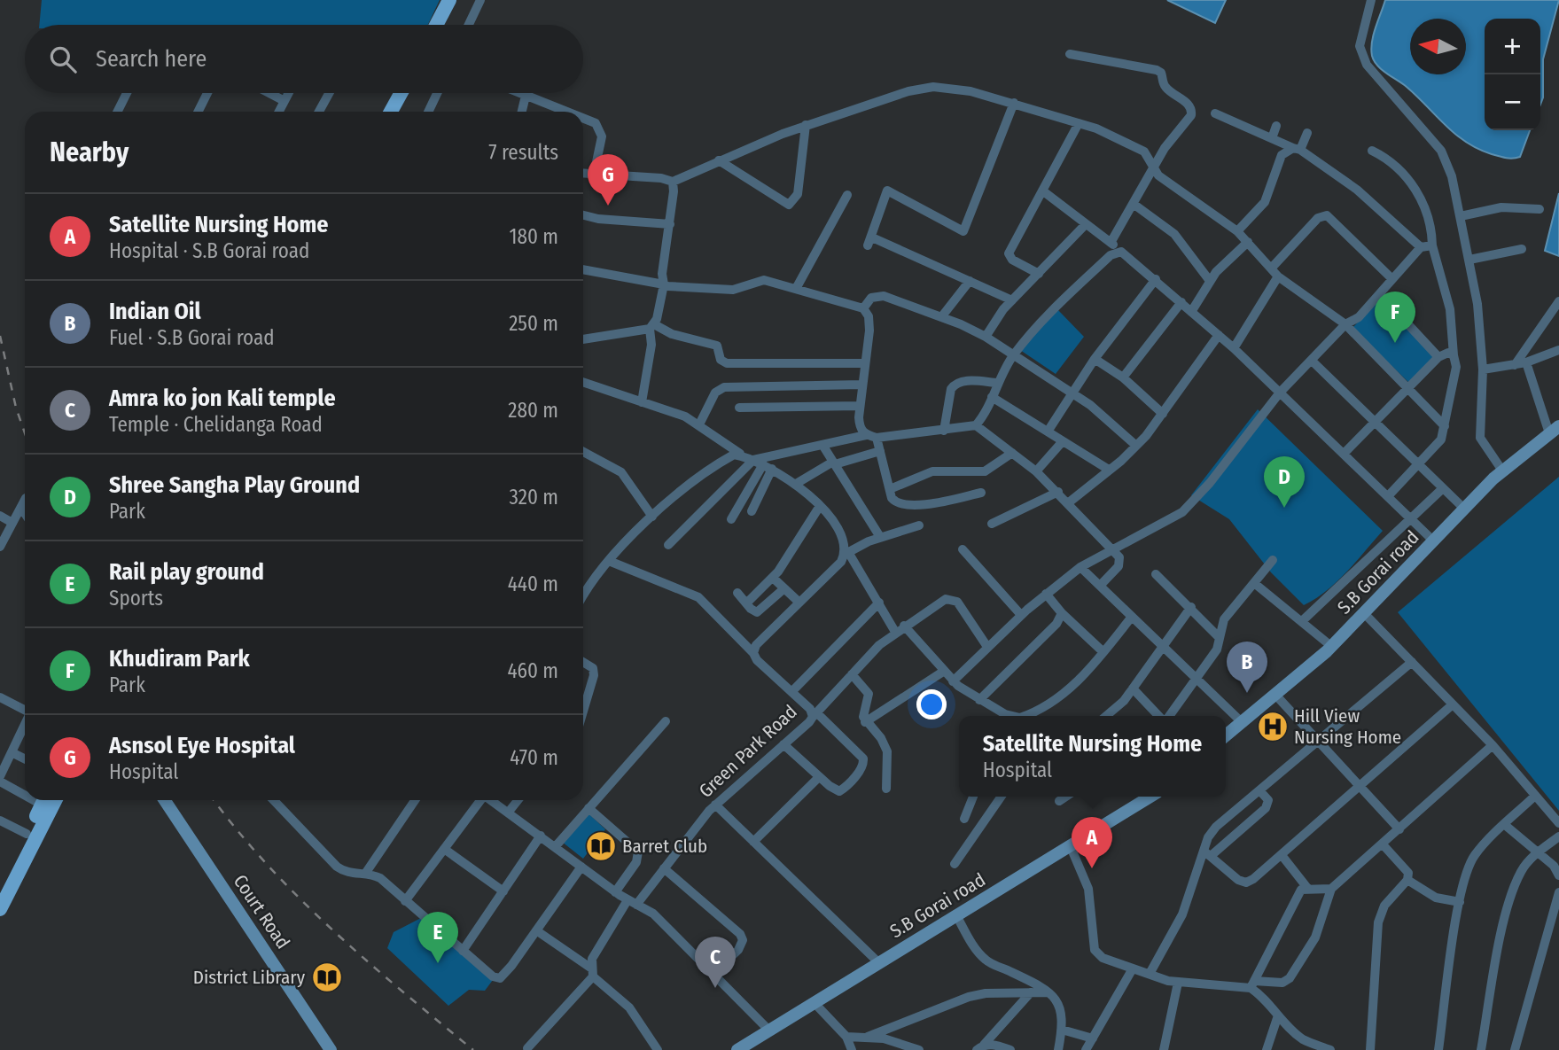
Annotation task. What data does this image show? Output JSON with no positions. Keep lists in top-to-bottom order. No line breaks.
{"streets":{"street":["S.B Gorai road","Green Park Road","Court Road"]},"places":{"hospital":["Hill View Nursing Home"],"library":["Barret Club","District Library"]},"north":"left","page":{"map_buttons":["+","−"],"search":"Search here","heading":["Nearby","7 results"],"pins":["G","F","D","B","A","E","C"],"list":[{"mark":"A","name":"Satellite Nursing Home","note":"Hospital · S.B Gorai road","value":"180 m"},{"mark":"B","name":"Indian Oil","note":"Fuel · S.B Gorai road","value":"250 m"},{"mark":"C","name":"Amra ko jon Kali temple","note":"Temple · Chelidanga Road","value":"280 m"},{"mark":"D","name":"Shree Sangha Play Ground","note":"Park","value":"320 m"},{"mark":"E","name":"Rail play ground","note":"Sports","value":"440 m"},{"mark":"F","name":"Khudiram Park","note":"Park","value":"460 m"},{"mark":"G","name":"Asnsol Eye Hospital","note":"Hospital","value":"470 m"}],"popup":["Satellite Nursing Home","Hospital"]}}
